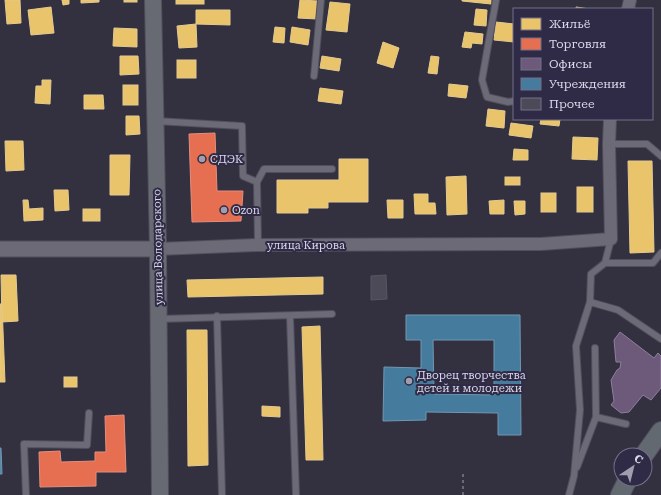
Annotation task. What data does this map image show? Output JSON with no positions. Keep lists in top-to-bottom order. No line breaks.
{"streets":{"main road":["улица Володарского"],"street":["улица Кирова"]},"crossings":[["улица Кирова","улица Володарского"]],"places":["СДЭК","Ozon","Дворец творчества детей и молодежи"],"legend":["Жильё","Торговля","Офисы","Учреждения","Прочее"],"north":"top right"}
